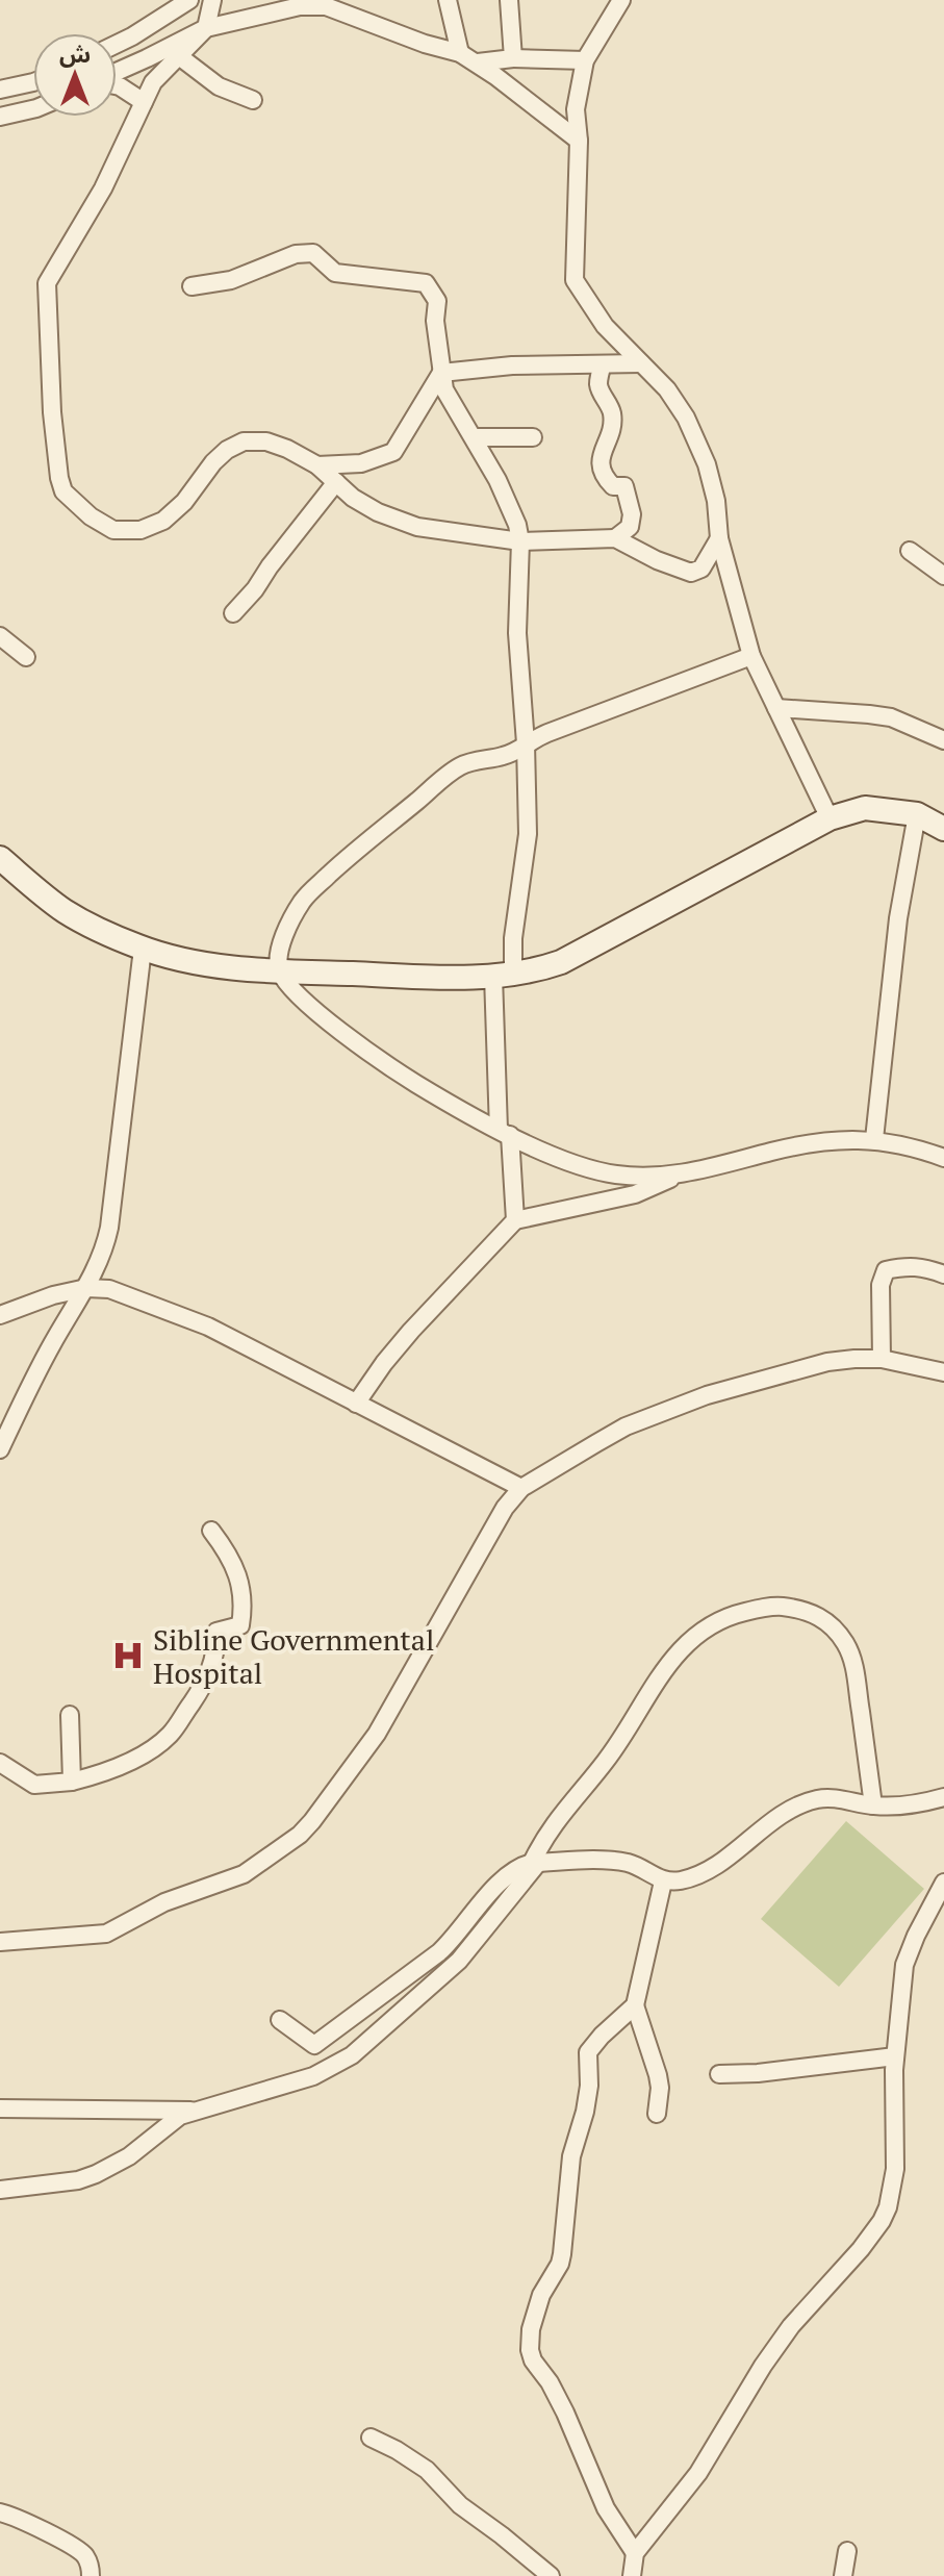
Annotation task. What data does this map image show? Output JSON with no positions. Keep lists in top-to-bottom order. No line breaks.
{"places":{"hospital":["Sibline Governmental Hospital"]},"north":"top"}
